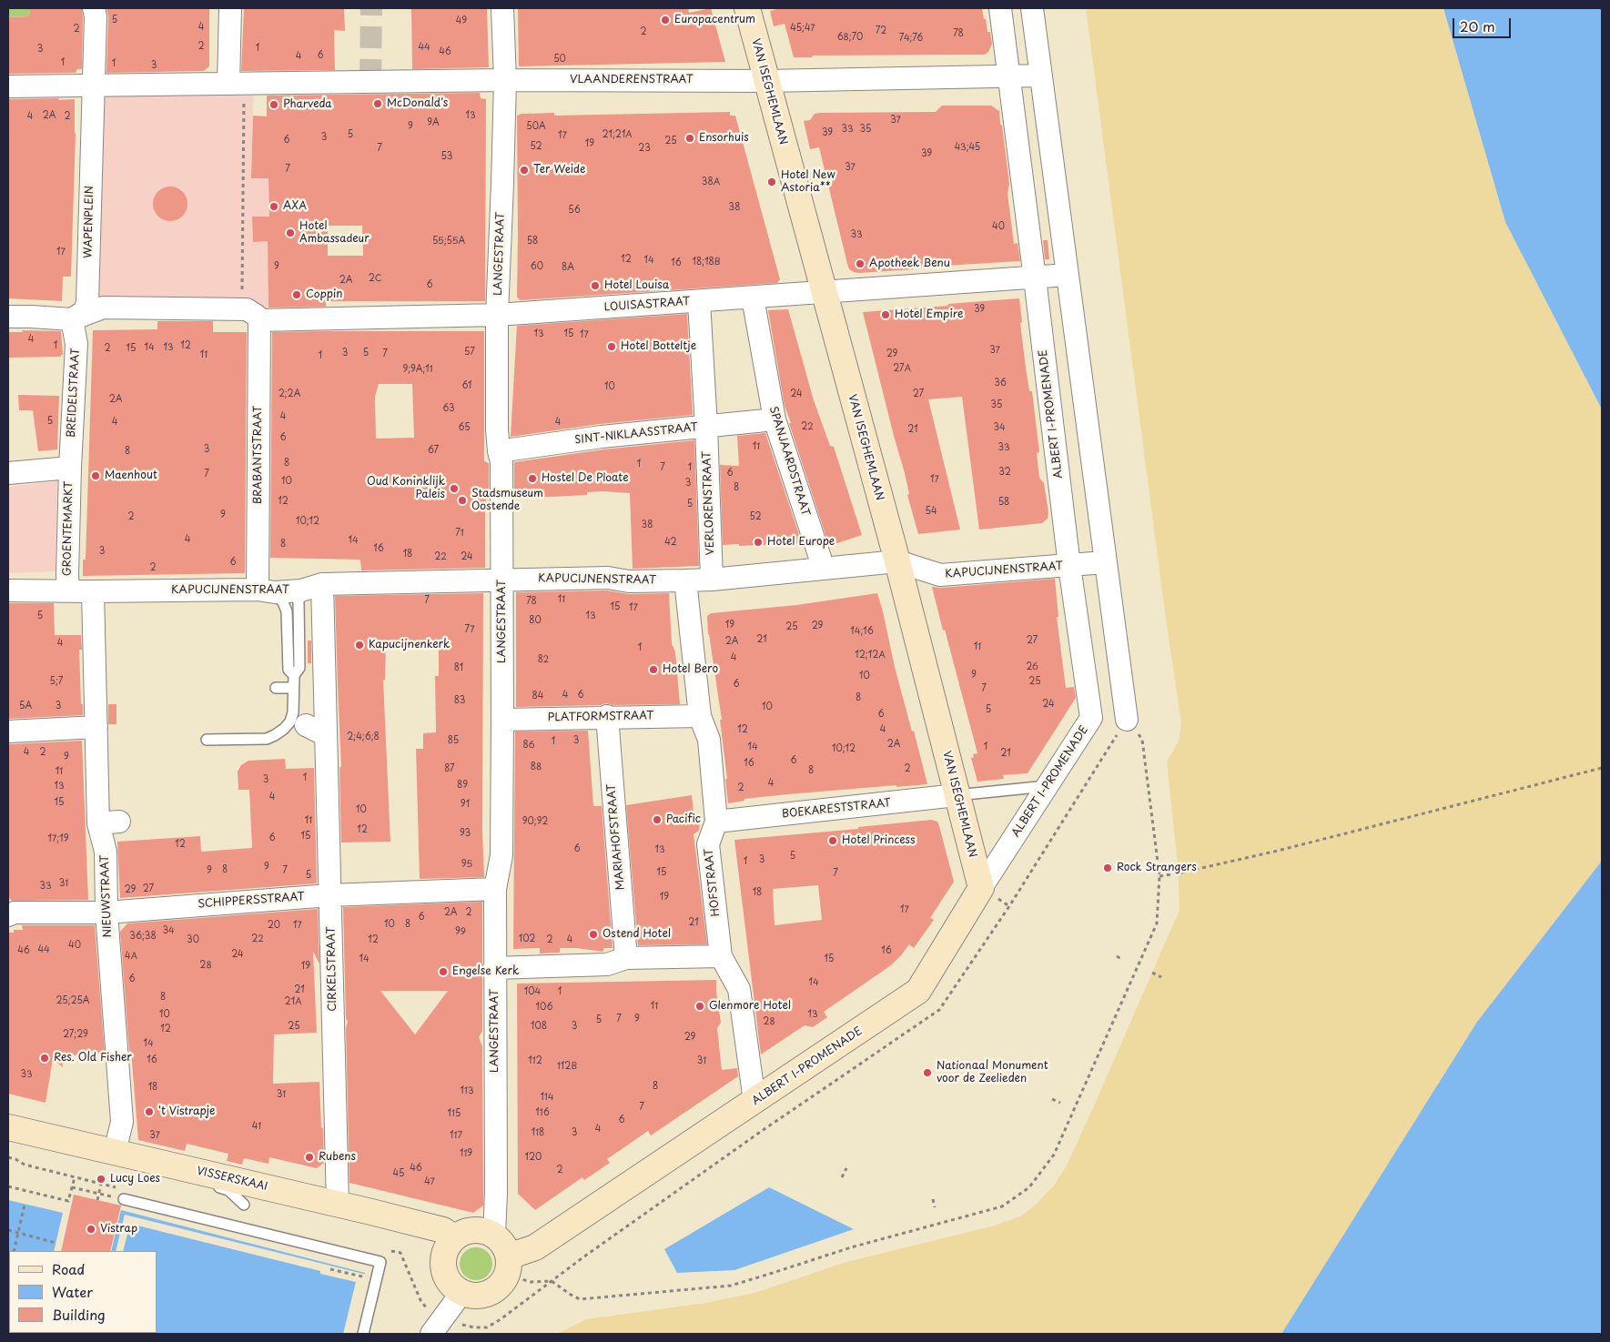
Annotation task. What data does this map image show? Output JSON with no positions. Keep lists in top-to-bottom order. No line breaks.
{"streets":{"street":["VLAANDERENSTRAAT","VAN ISEGHEMLAAN","WAPENPLEIN","LANGESTRAAT","LOUISASTRAAT","BREIDELSTRAAT","ALBERT I-PROMENADE","SINT-NIKLAASSTRAAT","BRABANTSTRAAT","SPANJAARDSTRAAT","VERLORENSTRAAT","GROENTEMARKT","KAPUCIJNENSTRAAT","PLATFORMSTRAAT","BOEKARESTSTRAAT","MARIAHOFSTRAAT","HOFSTRAAT","NIEUWSTRAAT","SCHIPPERSSTRAAT","CIRKELSTRAAT","VISSERSKAAI"]},"crossings":[["VLAANDERENSTRAAT","VAN ISEGHEMLAAN"],["VLAANDERENSTRAAT","LANGESTRAAT"],["VLAANDERENSTRAAT","ALBERT I-PROMENADE"],["VAN ISEGHEMLAAN","LOUISASTRAAT"],["VAN ISEGHEMLAAN","ALBERT I-PROMENADE"],["VAN ISEGHEMLAAN","KAPUCIJNENSTRAAT"],["VAN ISEGHEMLAAN","BOEKARESTSTRAAT"],["WAPENPLEIN","BREIDELSTRAAT"],["LANGESTRAAT","LOUISASTRAAT"],["LANGESTRAAT","ALBERT I-PROMENADE"],["LANGESTRAAT","SINT-NIKLAASSTRAAT"],["LANGESTRAAT","KAPUCIJNENSTRAAT"],["LANGESTRAAT","PLATFORMSTRAAT"],["LANGESTRAAT","SCHIPPERSSTRAAT"],["LANGESTRAAT","VISSERSKAAI"],["LOUISASTRAAT","ALBERT I-PROMENADE"],["LOUISASTRAAT","BRABANTSTRAAT"],["LOUISASTRAAT","SPANJAARDSTRAAT"],["LOUISASTRAAT","VERLORENSTRAAT"],["BREIDELSTRAAT","GROENTEMARKT"],["ALBERT I-PROMENADE","KAPUCIJNENSTRAAT"],["ALBERT I-PROMENADE","HOFSTRAAT"],["ALBERT I-PROMENADE","VISSERSKAAI"],["SINT-NIKLAASSTRAAT","SPANJAARDSTRAAT"],["SINT-NIKLAASSTRAAT","VERLORENSTRAAT"],["BRABANTSTRAAT","KAPUCIJNENSTRAAT"],["SPANJAARDSTRAAT","KAPUCIJNENSTRAAT"],["VERLORENSTRAAT","KAPUCIJNENSTRAAT"],["GROENTEMARKT","KAPUCIJNENSTRAAT"],["KAPUCIJNENSTRAAT","HOFSTRAAT"],["KAPUCIJNENSTRAAT","NIEUWSTRAAT"],["KAPUCIJNENSTRAAT","CIRKELSTRAAT"],["PLATFORMSTRAAT","MARIAHOFSTRAAT"],["PLATFORMSTRAAT","HOFSTRAAT"],["BOEKARESTSTRAAT","HOFSTRAAT"],["NIEUWSTRAAT","SCHIPPERSSTRAAT"],["NIEUWSTRAAT","VISSERSKAAI"],["SCHIPPERSSTRAAT","CIRKELSTRAAT"],["CIRKELSTRAAT","VISSERSKAAI"]],"places":["Europacentrum","McDonald's","Pharveda","Ensorhuis","Ter Weide","Hotel New Astoria**","AXA","Hotel Ambassadeur","Apotheek Benu","Hotel Louisa","Coppin","Hotel Empire","Hotel Botteltje","Maenhout","Hostel De Ploate","Oud Koninklijk Paleis","Stadsmuseum Oostende","Hotel Europe","Kapucijnenkerk","Hotel Bero","Pacific","Hotel Princess","Rock Strangers","Ostend Hotel","Engelse Kerk","Glenmore Hotel","Res. Old Fisher","Nationaal Monument voor de Zeelieden","'t Vistrapje","Rubens","Lucy Loes","Vistrap"],"house_numbers":["5","49","4","45;47","2","72","2","78","68;70","74;76","2","44","1","3","46","6","4","50","1","1","3","2A","13","4","2","37","9A","9","50A","33","35","39","5","21;21A","17","3","6","25","19","52","43;45","7","23","39","53","37","7","38A","38","56","40","33","55;55A","58","17","12","14","18;18B","16","9","60","8A","2C","2A","6","39","13","15","17","4","1","12","14","13","2","15","37","57","3","5","7","29","11","1","27A","9;9A;11","36","61","10","2;2A","24","27","2A","35","63","4","5","4","4","22","65","34","21","6","11","33","3","67","8","8","1","7","1","32","6","7","17","10","3","8","12","58","5","54","9","2","52","10;12","38","71","4","14","42","8","16","3","18","22","24","6","2","11","7","78","15","17","5","13","80","19","29","25","77","14;16","21","27","2A","4","11","1","12;12A","4","82","26","81","9","10","5;7","25","6","7","4","6","84","8","83","24","5A","3","10","5","6","12","4","2;4;6;8","85","3","1","2A","86","14","1","10;12","4","2","21","9","6","16","88","87","2","8","11","1","3","4","89","13","2","4","15","91","10","11","90;92","12","93","15","6","17;19","12","6","13","5","3","1","95","9","8","9","7","15","7","5","31","33","27","29","18","19","17","2A","2","6","21","10","8","20","17","34","99","36;38","22","102","30","12","2","4","40","44","46","16","24","4A","14","15","28","19","6","14","21","104","1","8","25;25A","21A","11","106","10","13","7","9","5","28","25","108","3","12","27;29","29","14","16","112","31","112B","33","8","18","113","31","114","7","116","115","6","41","4","118","3","37","117","119","120","46","2","45","47"],"legend":["Road","Water","Building"],"scale_bar":"20 m"}
